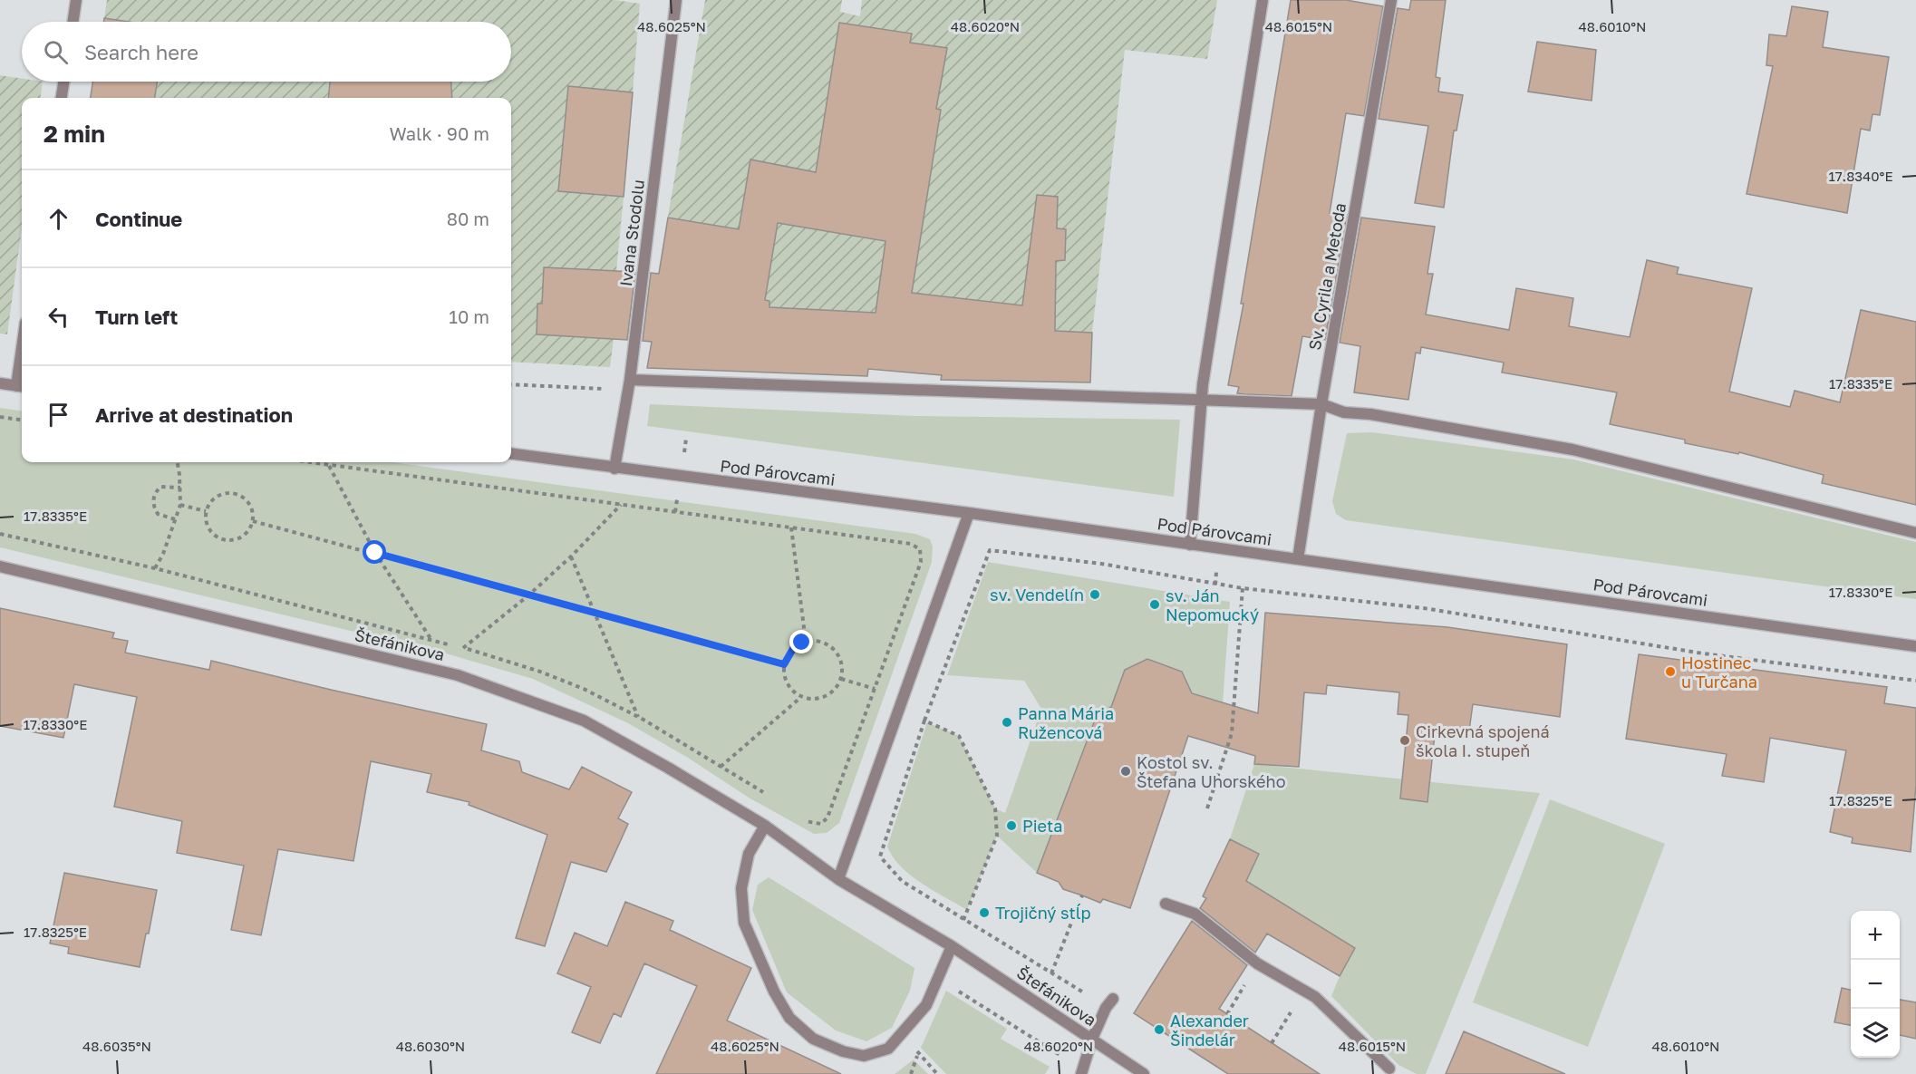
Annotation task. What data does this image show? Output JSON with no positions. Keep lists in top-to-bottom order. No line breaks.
{"streets":{"street":["Ivana Stodolu","Sv. Cyrila a Metoda","Pod Párovcami","Štefánikova"]},"crossings":[["Ivana Stodolu","Pod Párovcami"],["Sv. Cyrila a Metoda","Pod Párovcami"]],"places":["sv. Vendelín","sv. Ján Nepomucký","Hostinec u Turčana","Panna Mária Ružencová","Cirkevná spojená škola I. stupeň","Kostol sv. Štefana Uhorského","Pieta","Trojičný stĺp","Alexander Šindelár"],"page":{"search":"Search here","heading":["2 min","Walk · 90 m"],"list":[["Continue","80 m"],["Turn left","10 m"],"Arrive at destination"],"map_buttons":["+","−"]},"coordinates":["48.6025°N","48.6020°N","48.6015°N","48.6010°N","17.8340°E","17.8335°E","17.8330°E","17.8325°E","48.6035°N","48.6030°N"]}
